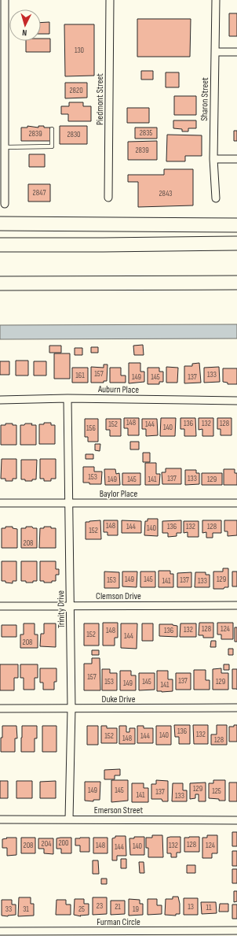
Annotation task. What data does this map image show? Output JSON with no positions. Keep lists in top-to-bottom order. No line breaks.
{"streets":{"street":["Piedmont Street","Sharon Street","Auburn Place","Baylor Place","Clemson Drive","Trinity Drive","Duke Drive","Emerson Street","Furman Circle"]},"crossings":[["Auburn Place","Trinity Drive"],["Baylor Place","Trinity Drive"],["Clemson Drive","Trinity Drive"],["Trinity Drive","Duke Drive"],["Trinity Drive","Emerson Street"]],"house_numbers":["130","2820","2835","2839","2830","2839","2847","2843","157","133","161","149","145","137","148","136","132","128","152","144","140","156","153","137","133","149","145","141","129","148","144","136","132","128","140","152","208","149","145","129","153","137","141","133","128","124","132","148","136","152","144","208","157","137","153","145","129","149","141","136","132","140","152","144","148","128","129","149","145","125","137","141","133","200","204","128","208","148","132","124","140","144","23","21","13","11","33","31","25","19"],"north":"bottom"}
